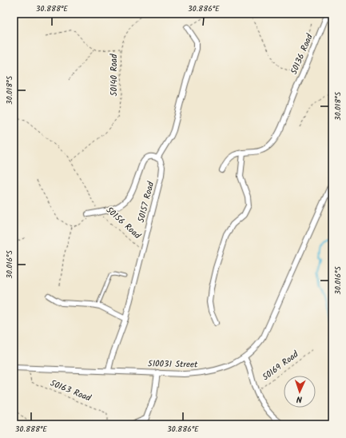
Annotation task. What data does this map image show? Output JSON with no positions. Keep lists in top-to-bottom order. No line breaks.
{"streets":{"street":["50136 Road","50157 Road","50156 Road","510031 Street"],"path":["50140 Road","50169 Road","50163 Road"]},"crossings":[["50140 Road","50156 Road"],["50157 Road","50156 Road"],["50156 Road","510031 Street"],["510031 Street","50163 Road"]],"north":"bottom","coordinates":["30.888°E","30.886°E","30.018°S","30.016°S"]}
